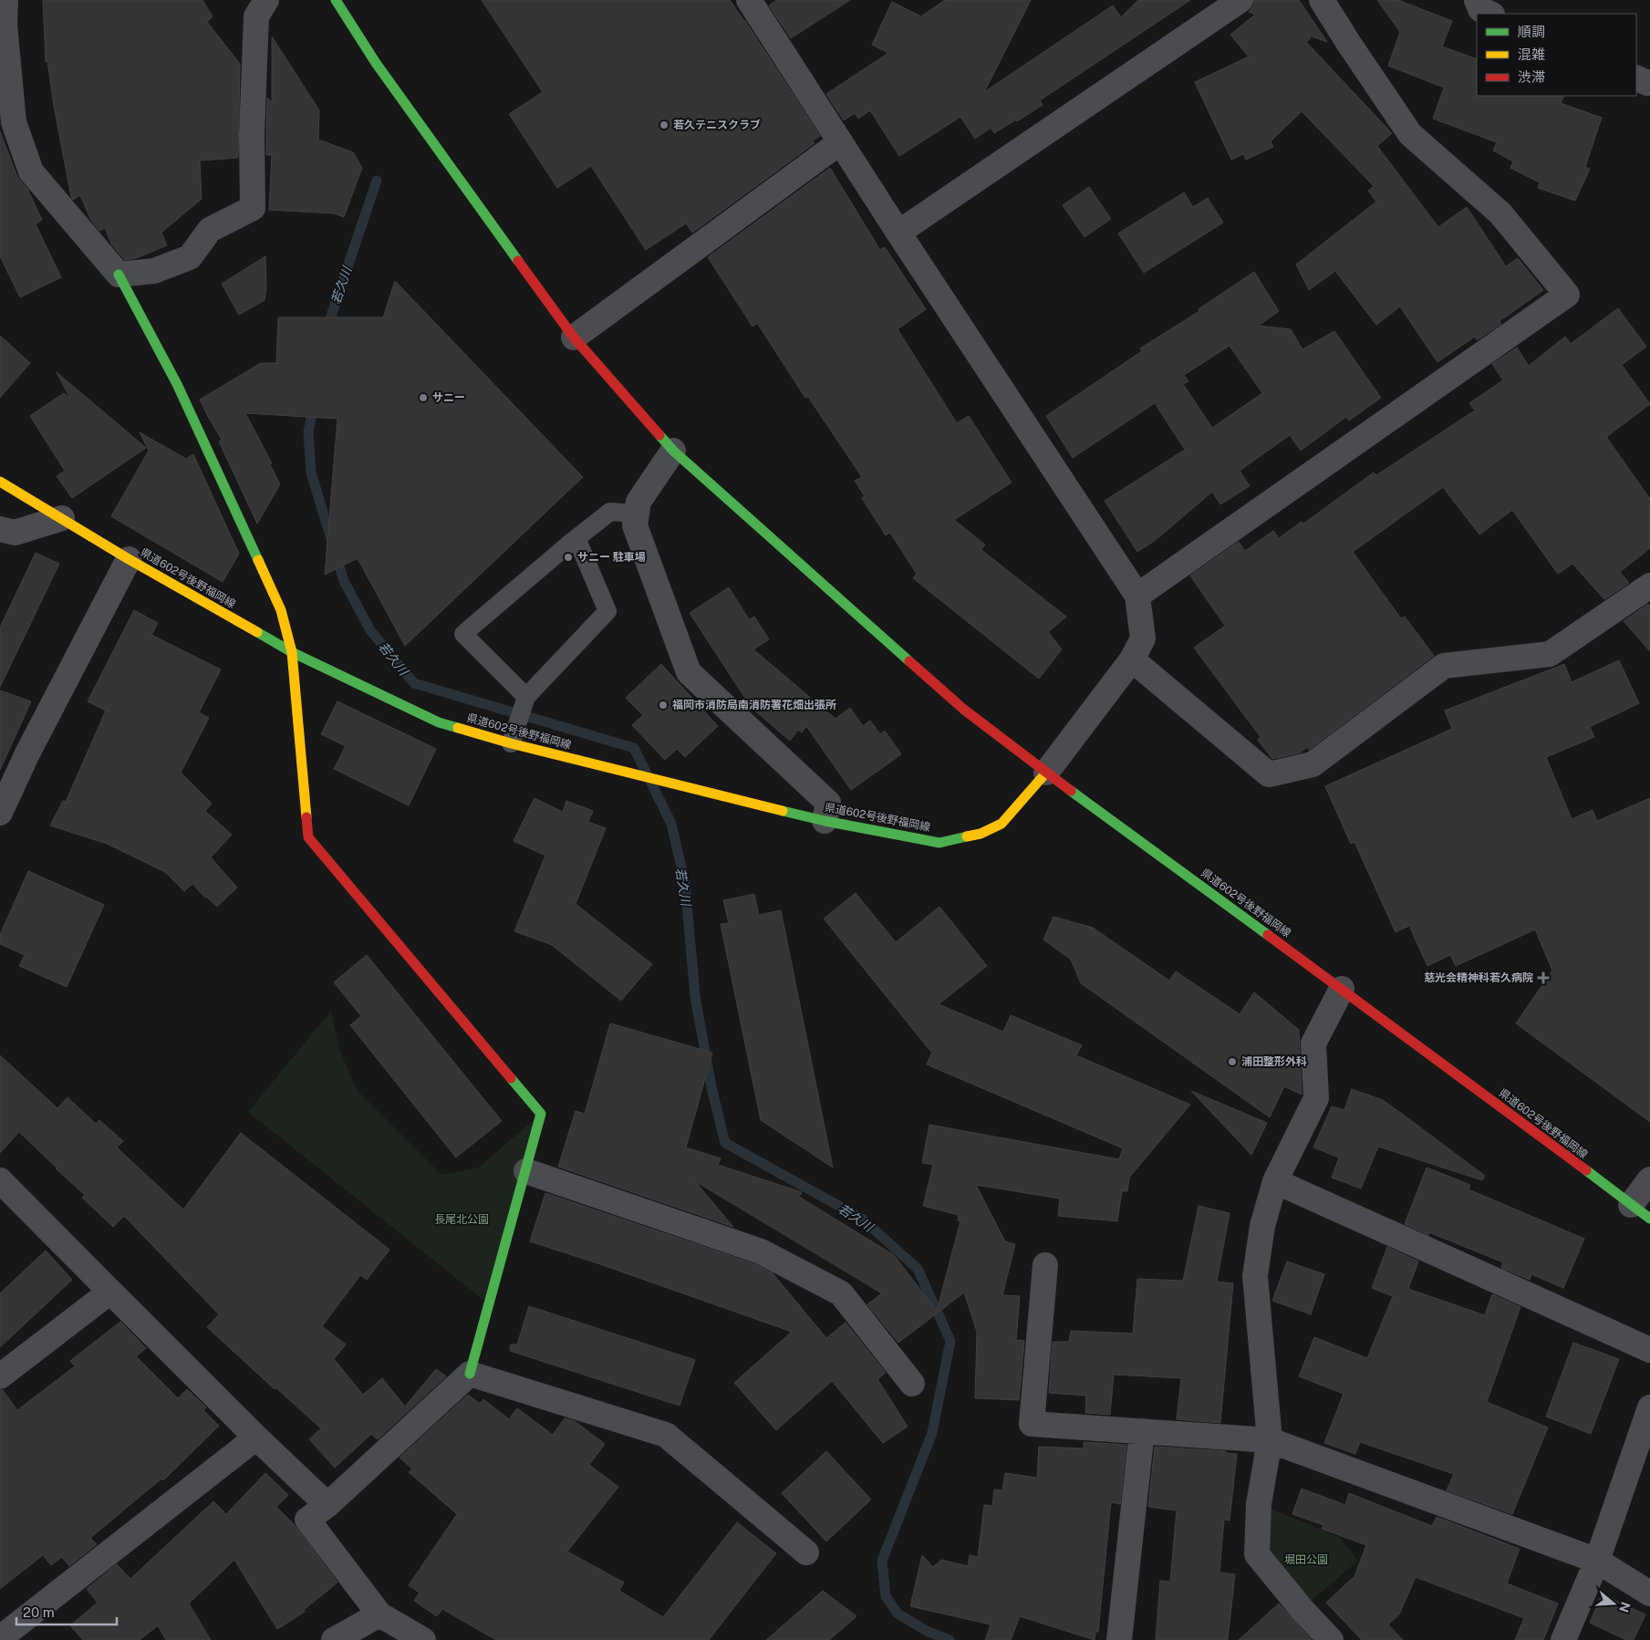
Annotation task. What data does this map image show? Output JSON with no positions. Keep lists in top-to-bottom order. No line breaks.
{"streets":{"street":["県道602号後野福岡線"]},"water":["若久川"],"parks":["長尾北公園","堀田公園"],"places":{"other":["若久テニスクラブ","サニー","サニー 駐車場","福岡市消防局南消防署花畑出張所","浦田整形外科"],"health":["慈光会精神科若久病院"]},"legend":["順調","混雑","渋滞"],"scale_bar":"20 m","north":"right"}
